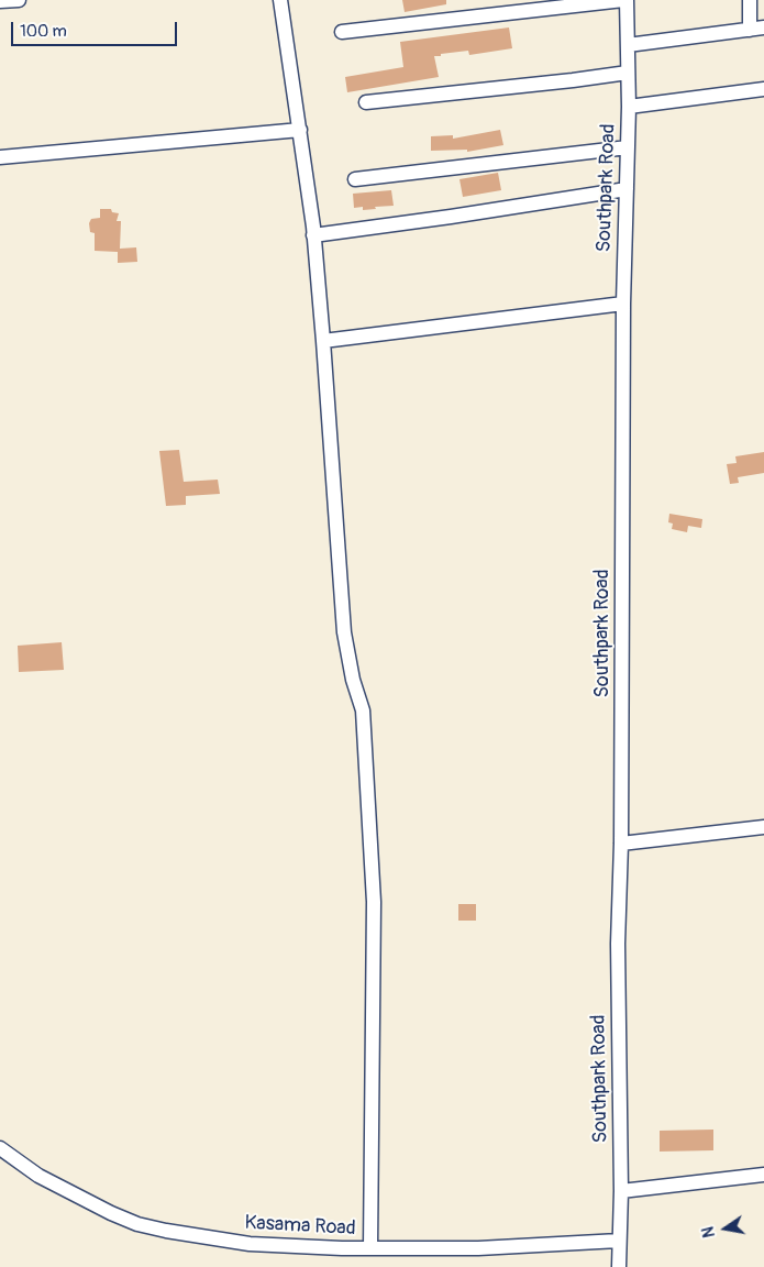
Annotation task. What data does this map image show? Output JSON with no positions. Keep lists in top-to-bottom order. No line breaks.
{"streets":{"street":["Southpark Road","Kasama Road"]},"crossings":[["Southpark Road","Kasama Road"]],"scale_bar":"100 m","north":"left"}
